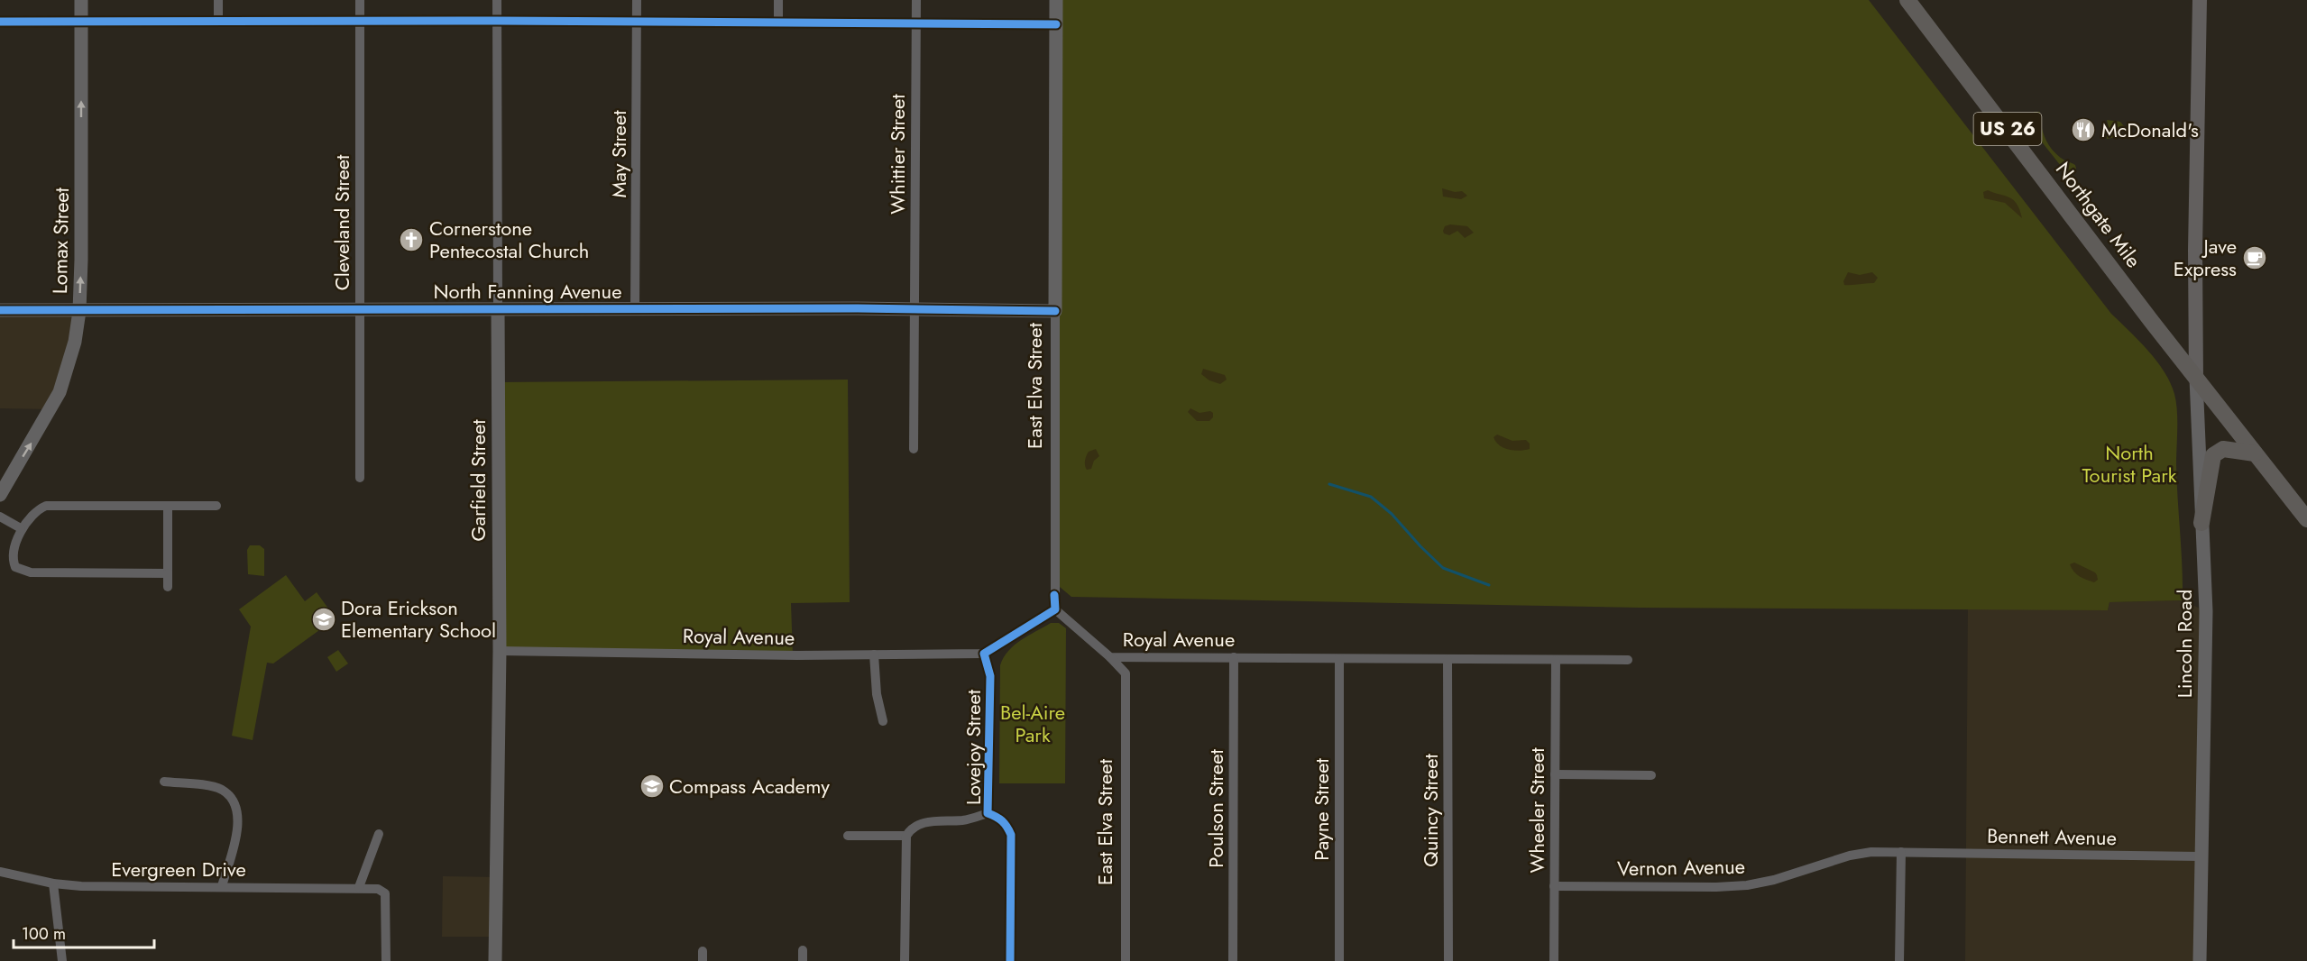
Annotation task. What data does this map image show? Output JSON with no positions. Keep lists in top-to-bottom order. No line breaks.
{"streets":{"highway":["US 26","Northgate Mile"],"main road":["Lincoln Road"],"street":["May Street","Whittier Street","Cleveland Street","Lomax Street","North Fanning Avenue","East Elva Street","Garfield Street","Royal Avenue","Lovejoy Street","Poulson Street","Payne Street","Quincy Street","Wheeler Street","Bennett Avenue","Vernon Avenue","Evergreen Drive"]},"crossings":[["US 26","Northgate Mile"],["US 26","Lincoln Road"],["May Street","North Fanning Avenue"],["Whittier Street","North Fanning Avenue"],["Northgate Mile","Lincoln Road"],["Cleveland Street","North Fanning Avenue"],["Lomax Street","North Fanning Avenue"],["North Fanning Avenue","East Elva Street"],["North Fanning Avenue","Garfield Street"],["East Elva Street","Royal Avenue"],["Garfield Street","Royal Avenue"],["Royal Avenue","Lovejoy Street"],["Royal Avenue","Poulson Street"],["Royal Avenue","Payne Street"],["Royal Avenue","Quincy Street"],["Royal Avenue","Wheeler Street"],["Lincoln Road","Bennett Avenue"],["Wheeler Street","Vernon Avenue"],["Bennett Avenue","Vernon Avenue"]],"one_way":["Lomax Street"],"parks":["North Tourist Park","Bel-Aire Park"],"places":{"restaurant":["McDonald's"],"church":["Cornerstone Pentecostal Church"],"cafe":["Jave Express"],"school or university":["Dora Erickson Elementary School","Compass Academy"]},"scale_bar":"100 m"}
